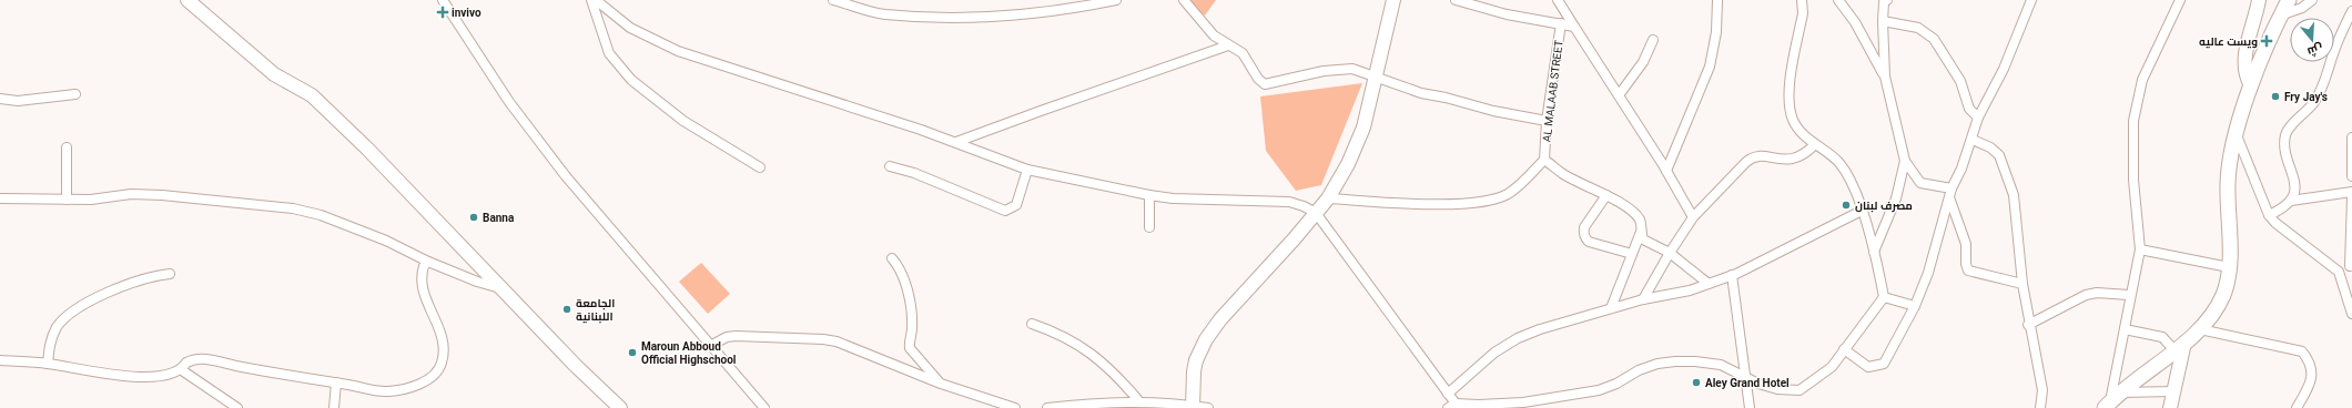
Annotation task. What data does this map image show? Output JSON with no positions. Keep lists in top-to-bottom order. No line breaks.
{"streets":{"street":["AL MALAAB STREET"]},"places":{"health":["invivo","ويست عاليه"],"other":["Fry Jay's","مصرف لبنان","Banna","الجامعة اللبنانية","Maroun Abboud Official Highschool","Aley Grand Hotel"]},"north":"bottom"}
